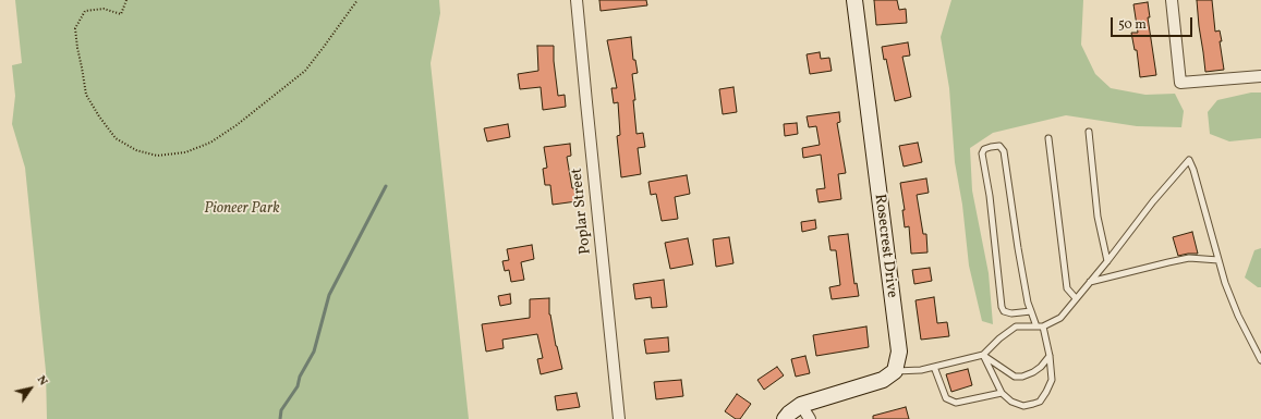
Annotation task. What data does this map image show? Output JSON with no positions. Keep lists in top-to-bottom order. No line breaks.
{"streets":{"street":["Poplar Street","Rosecrest Drive"]},"parks":["Pioneer Park"],"scale_bar":"50 m","north":"top right"}
